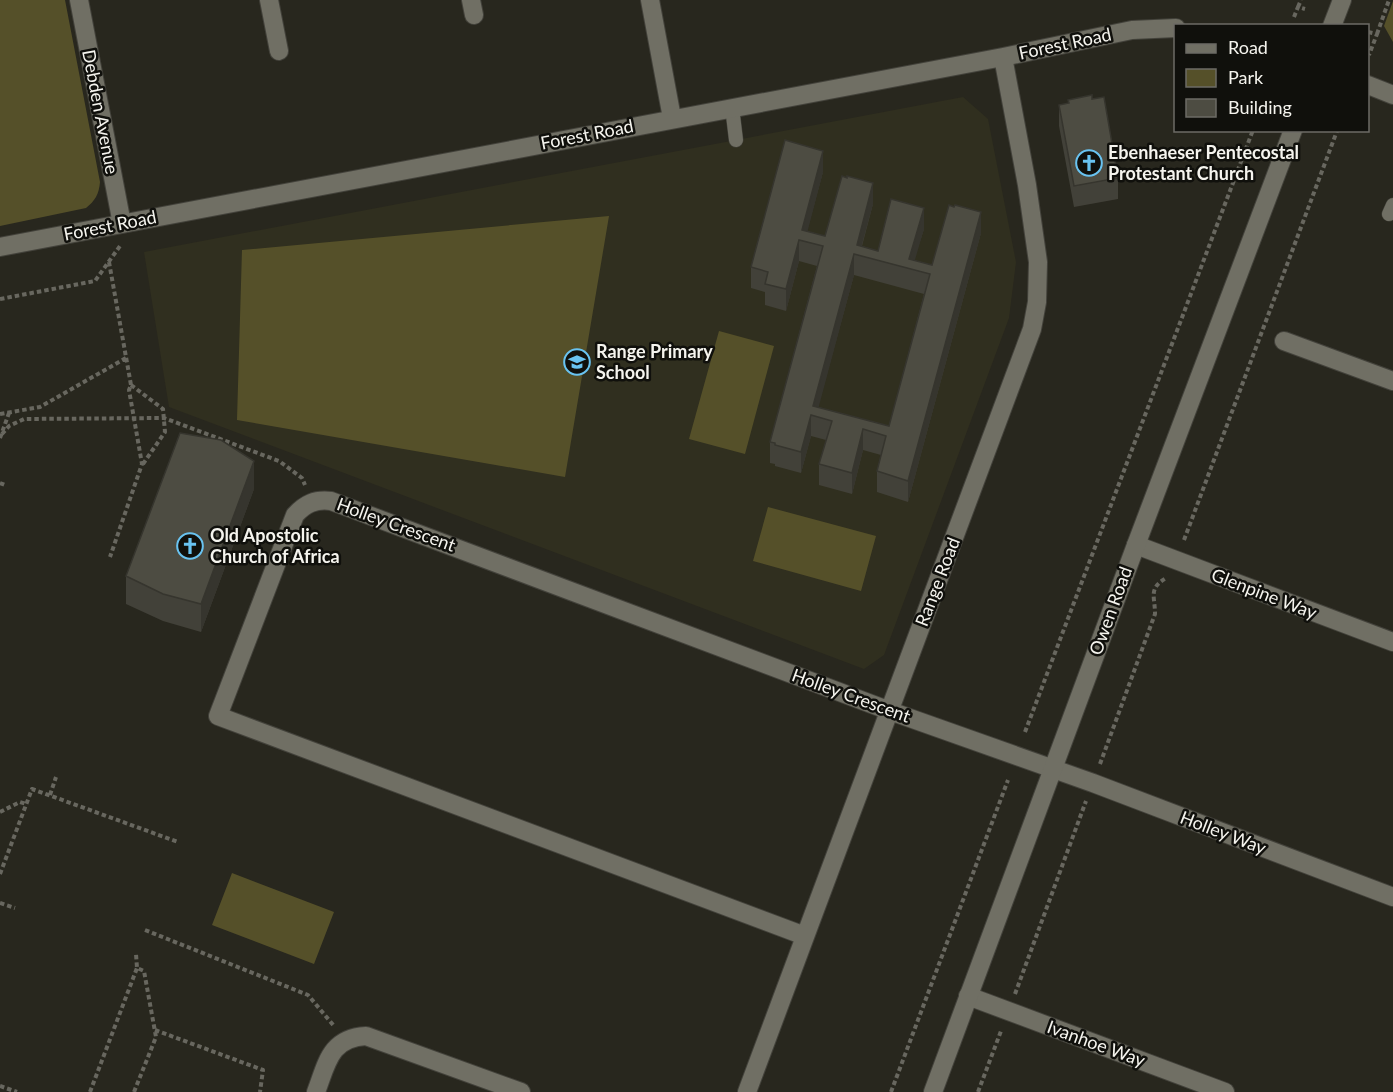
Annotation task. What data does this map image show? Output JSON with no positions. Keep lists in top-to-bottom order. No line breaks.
{"streets":{"street":["Forest Road","Debden Avenue","Holley Crescent","Range Road","Glenpine Way","Owen Road","Holley Way","Ivanhoe Way"]},"crossings":[["Forest Road","Debden Avenue"],["Forest Road","Range Road"],["Holley Crescent","Range Road"],["Holley Crescent","Owen Road"],["Holley Crescent","Holley Way"],["Glenpine Way","Owen Road"],["Owen Road","Holley Way"],["Owen Road","Ivanhoe Way"]],"places":{"church":["Ebenhaeser Pentecostal Protestant Church","Old Apostolic Church of Africa"],"school or university":["Range Primary School"]},"legend":["Road","Park","Building"]}
